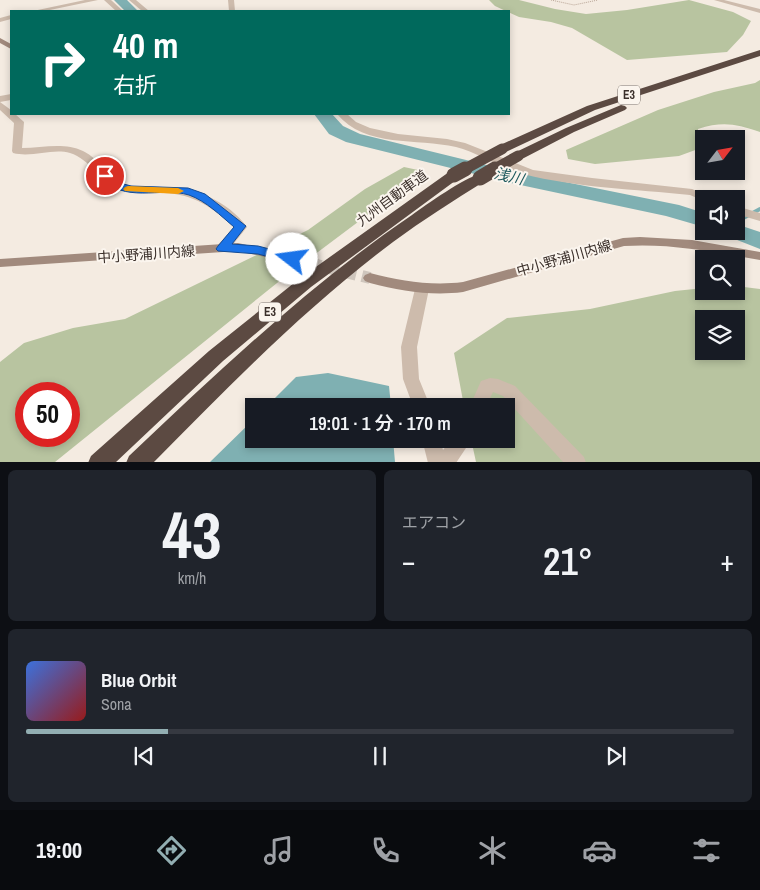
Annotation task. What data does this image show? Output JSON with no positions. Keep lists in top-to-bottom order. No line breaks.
{"streets":{"highway":["E3","九州自動車道"],"main road":["中小野浦川内線"]},"water":["浅川"],"north":"top right","page":{"turn":["40 m","右折"],"limit":"50","trip":"19:01 · 1 分 · 170 m","tile":[["43","km/h"],"エアコン"],"heat":["−","21°","+"],"song":["Blue Orbit","Sona"],"tabs":"19:00"}}
